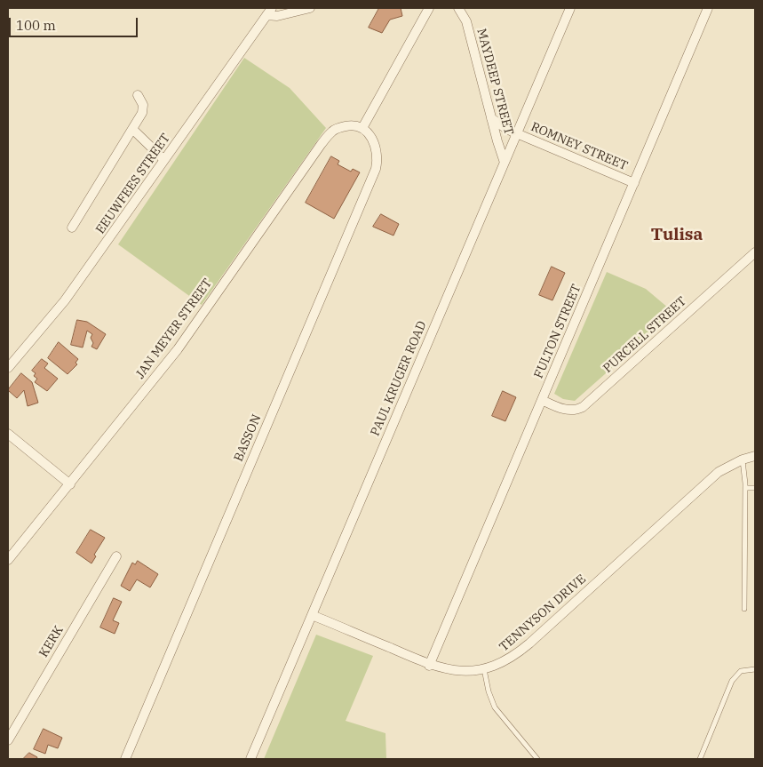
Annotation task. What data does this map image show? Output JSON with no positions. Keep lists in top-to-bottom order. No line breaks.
{"streets":{"street":["MAYDEEP STREET","ROMNEY STREET","EEUWFEES STREET","JAN MEYER STREET","FULTON STREET","PURCELL STREET","PAUL KRUGER ROAD","BASSON","TENNYSON DRIVE","KERK"]},"crossings":[["MAYDEEP STREET","ROMNEY STREET"],["MAYDEEP STREET","PAUL KRUGER ROAD"],["ROMNEY STREET","FULTON STREET"],["ROMNEY STREET","PAUL KRUGER ROAD"],["JAN MEYER STREET","BASSON"],["FULTON STREET","PURCELL STREET"],["FULTON STREET","TENNYSON DRIVE"],["PAUL KRUGER ROAD","TENNYSON DRIVE"]],"districts":["Tulisa"],"scale_bar":"100 m"}
